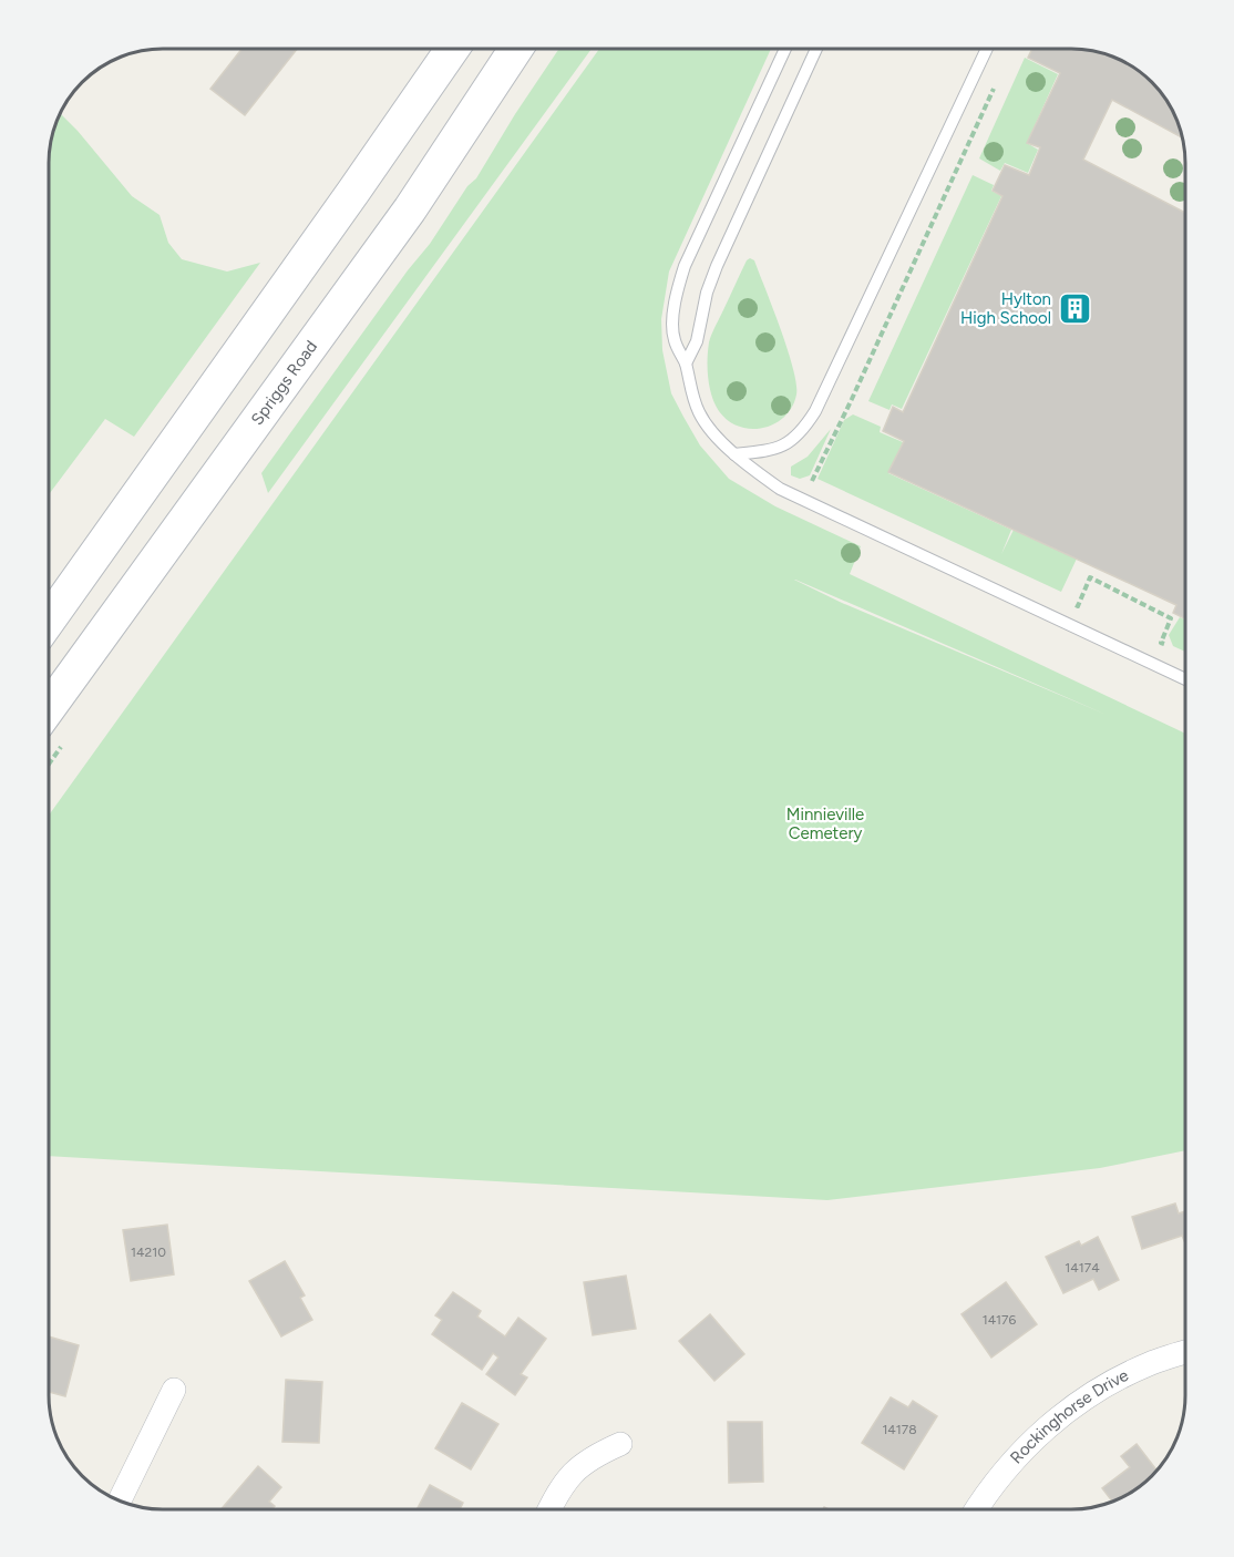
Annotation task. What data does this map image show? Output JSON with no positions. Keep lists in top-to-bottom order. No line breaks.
{"streets":{"main road":["Spriggs Road"],"street":["Rockinghorse Drive"]},"parks":["Minnieville Cemetery"],"places":{"building":["Hylton High School"]},"house_numbers":["14210","14174","14176","14178"]}
